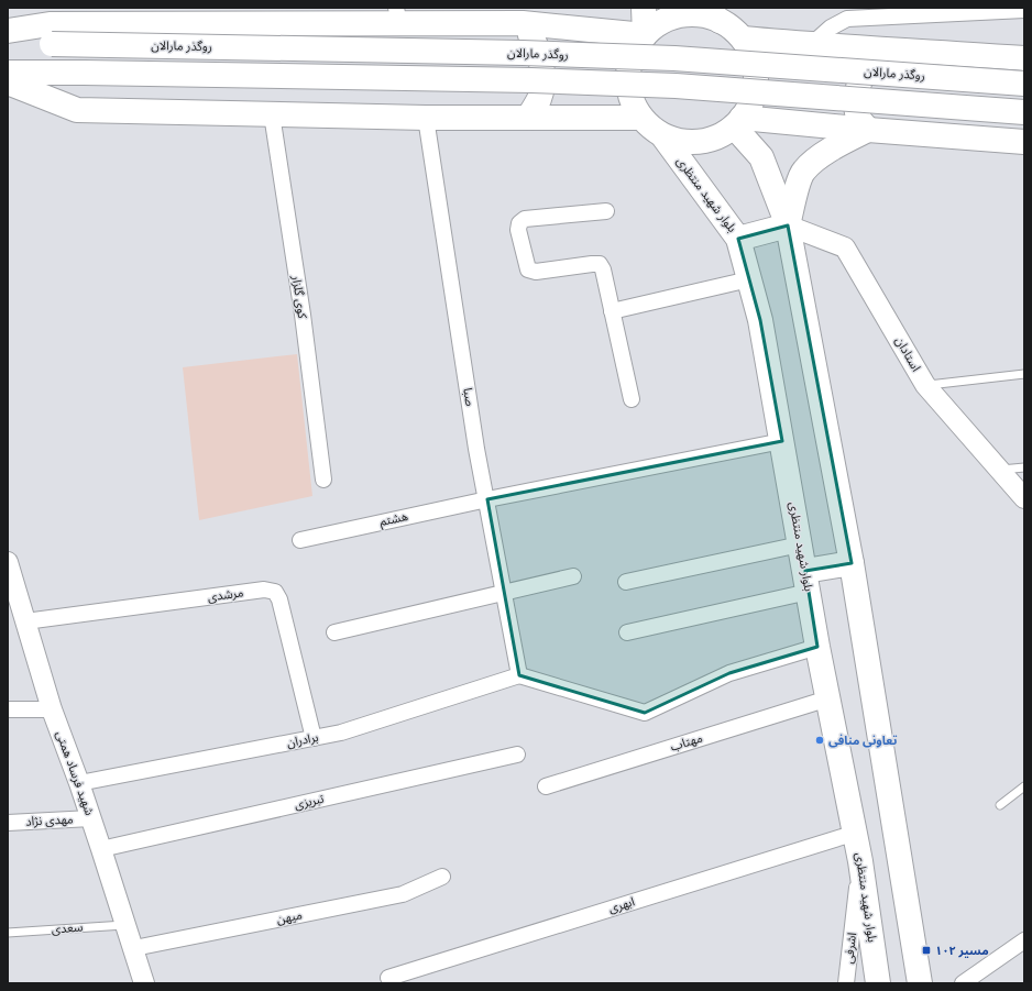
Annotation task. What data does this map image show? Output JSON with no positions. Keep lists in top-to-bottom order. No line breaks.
{"streets":{"main road":["روگذر مارالان","بلوار شهید منتظری"],"street":["کوی گلزار","استادان","صبا","هشتم","مرشدی","برادران","مهتاب","شهید فرساد همتی","تبریزی","مهدی نژاد","ابهری","میهن","اشرفی"],"lane":["سعدی"]},"crossings":[["بلوار شهید منتظری","هشتم"],["بلوار شهید منتظری","مهتاب"],["بلوار شهید منتظری","ابهری"],["بلوار شهید منتظری","اشرفی"],["صبا","هشتم"],["صبا","برادران"],["مرشدی","برادران"],["مرشدی","شهید فرساد همتی"],["برادران","شهید فرساد همتی"],["شهید فرساد همتی","تبریزی"],["شهید فرساد همتی","مهدی نژاد"],["شهید فرساد همتی","میهن"],["شهید فرساد همتی","سعدی"]],"places":{"other":["تعاونی منافی"],"transit":["مسیر ۱۰۲"]}}
